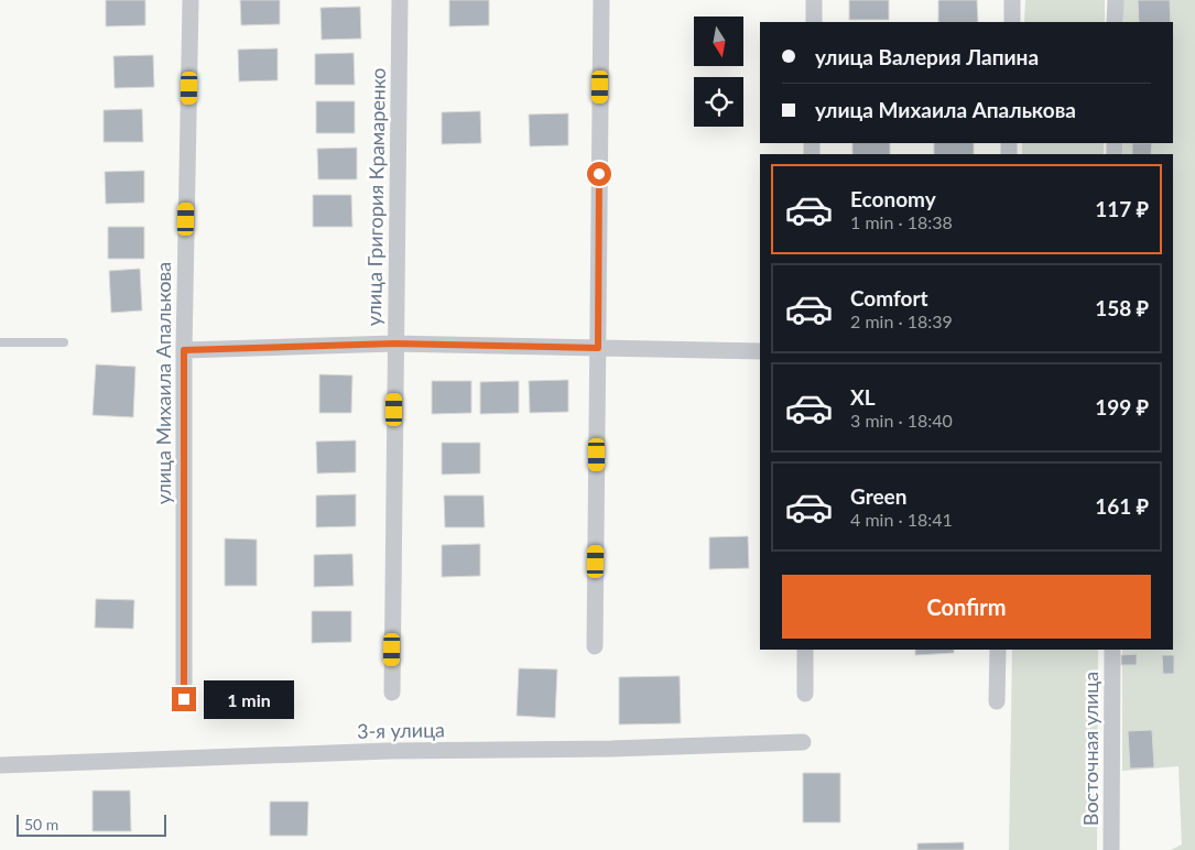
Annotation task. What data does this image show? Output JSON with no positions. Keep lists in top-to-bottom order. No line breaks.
{"streets":{"street":["улица Григория Крамаренко","улица Михаила Апалькова","3-я улица","Восточная улица"]},"scale_bar":"50 m","north":"bottom","page":{"banner":["улица Валерия Лапина","улица Михаила Апалькова"],"list":[{"name":"Economy","note":"1 min · 18:38","value":"117 ₽"},{"name":"Comfort","note":"2 min · 18:39","value":"158 ₽"},{"name":"XL","note":"3 min · 18:40","value":"199 ₽"},{"name":"Green","note":"4 min · 18:41","value":"161 ₽"}],"buttons":"Confirm","bubble":"1 min","scale":"50 m"}}
